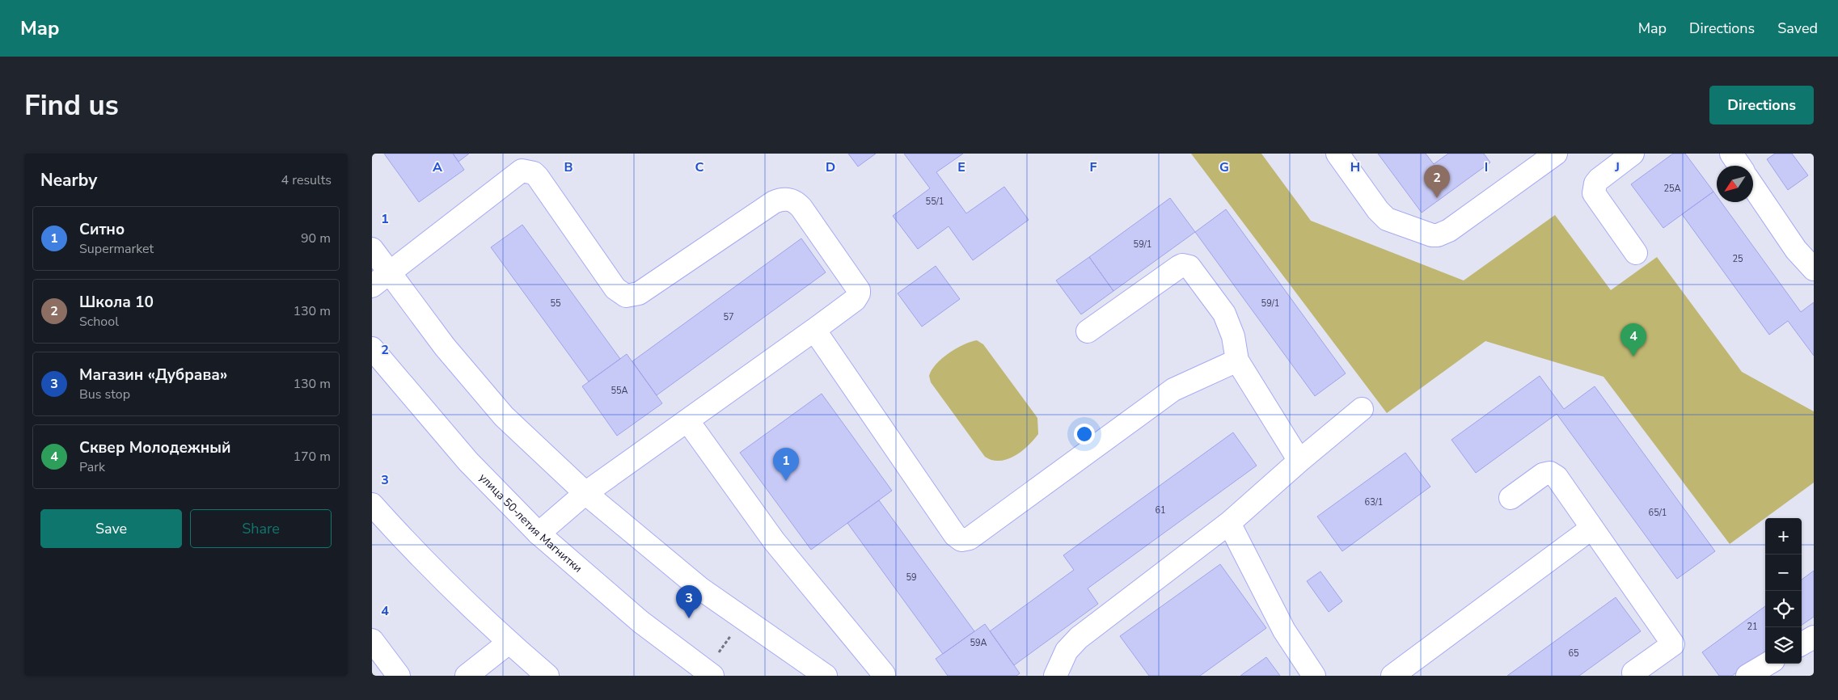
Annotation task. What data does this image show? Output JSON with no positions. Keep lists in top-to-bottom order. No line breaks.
{"streets":{"main road":["улица 50-летия Магнитки"]},"house_numbers":["25А","55/1","59/1","25","55","59/1","57","55А","63/1","61","65/1","59","21","59А","65"],"north":"bottom left","page":{"header":"Map","nav":["Map","Directions","Saved"],"buttons":["Directions",["Save","Share"]],"title":"Find us","heading":["Nearby","4 results"],"pins":["2","4","1","3"],"list":[{"mark":"1","name":"Ситно","note":"Supermarket","value":"90 m"},{"mark":"2","name":"Школа 10","note":"School","value":"130 m"},{"mark":"3","name":"Магазин «Дубрава»","note":"Bus stop","value":"130 m"},{"mark":"4","name":"Сквер Молодежный","note":"Park","value":"170 m"}],"map_buttons":["+","−"]},"grid":{"columns":["A","B","C","D","E","F","G","H","I","J"],"rows":["1","2","3","4"]}}
